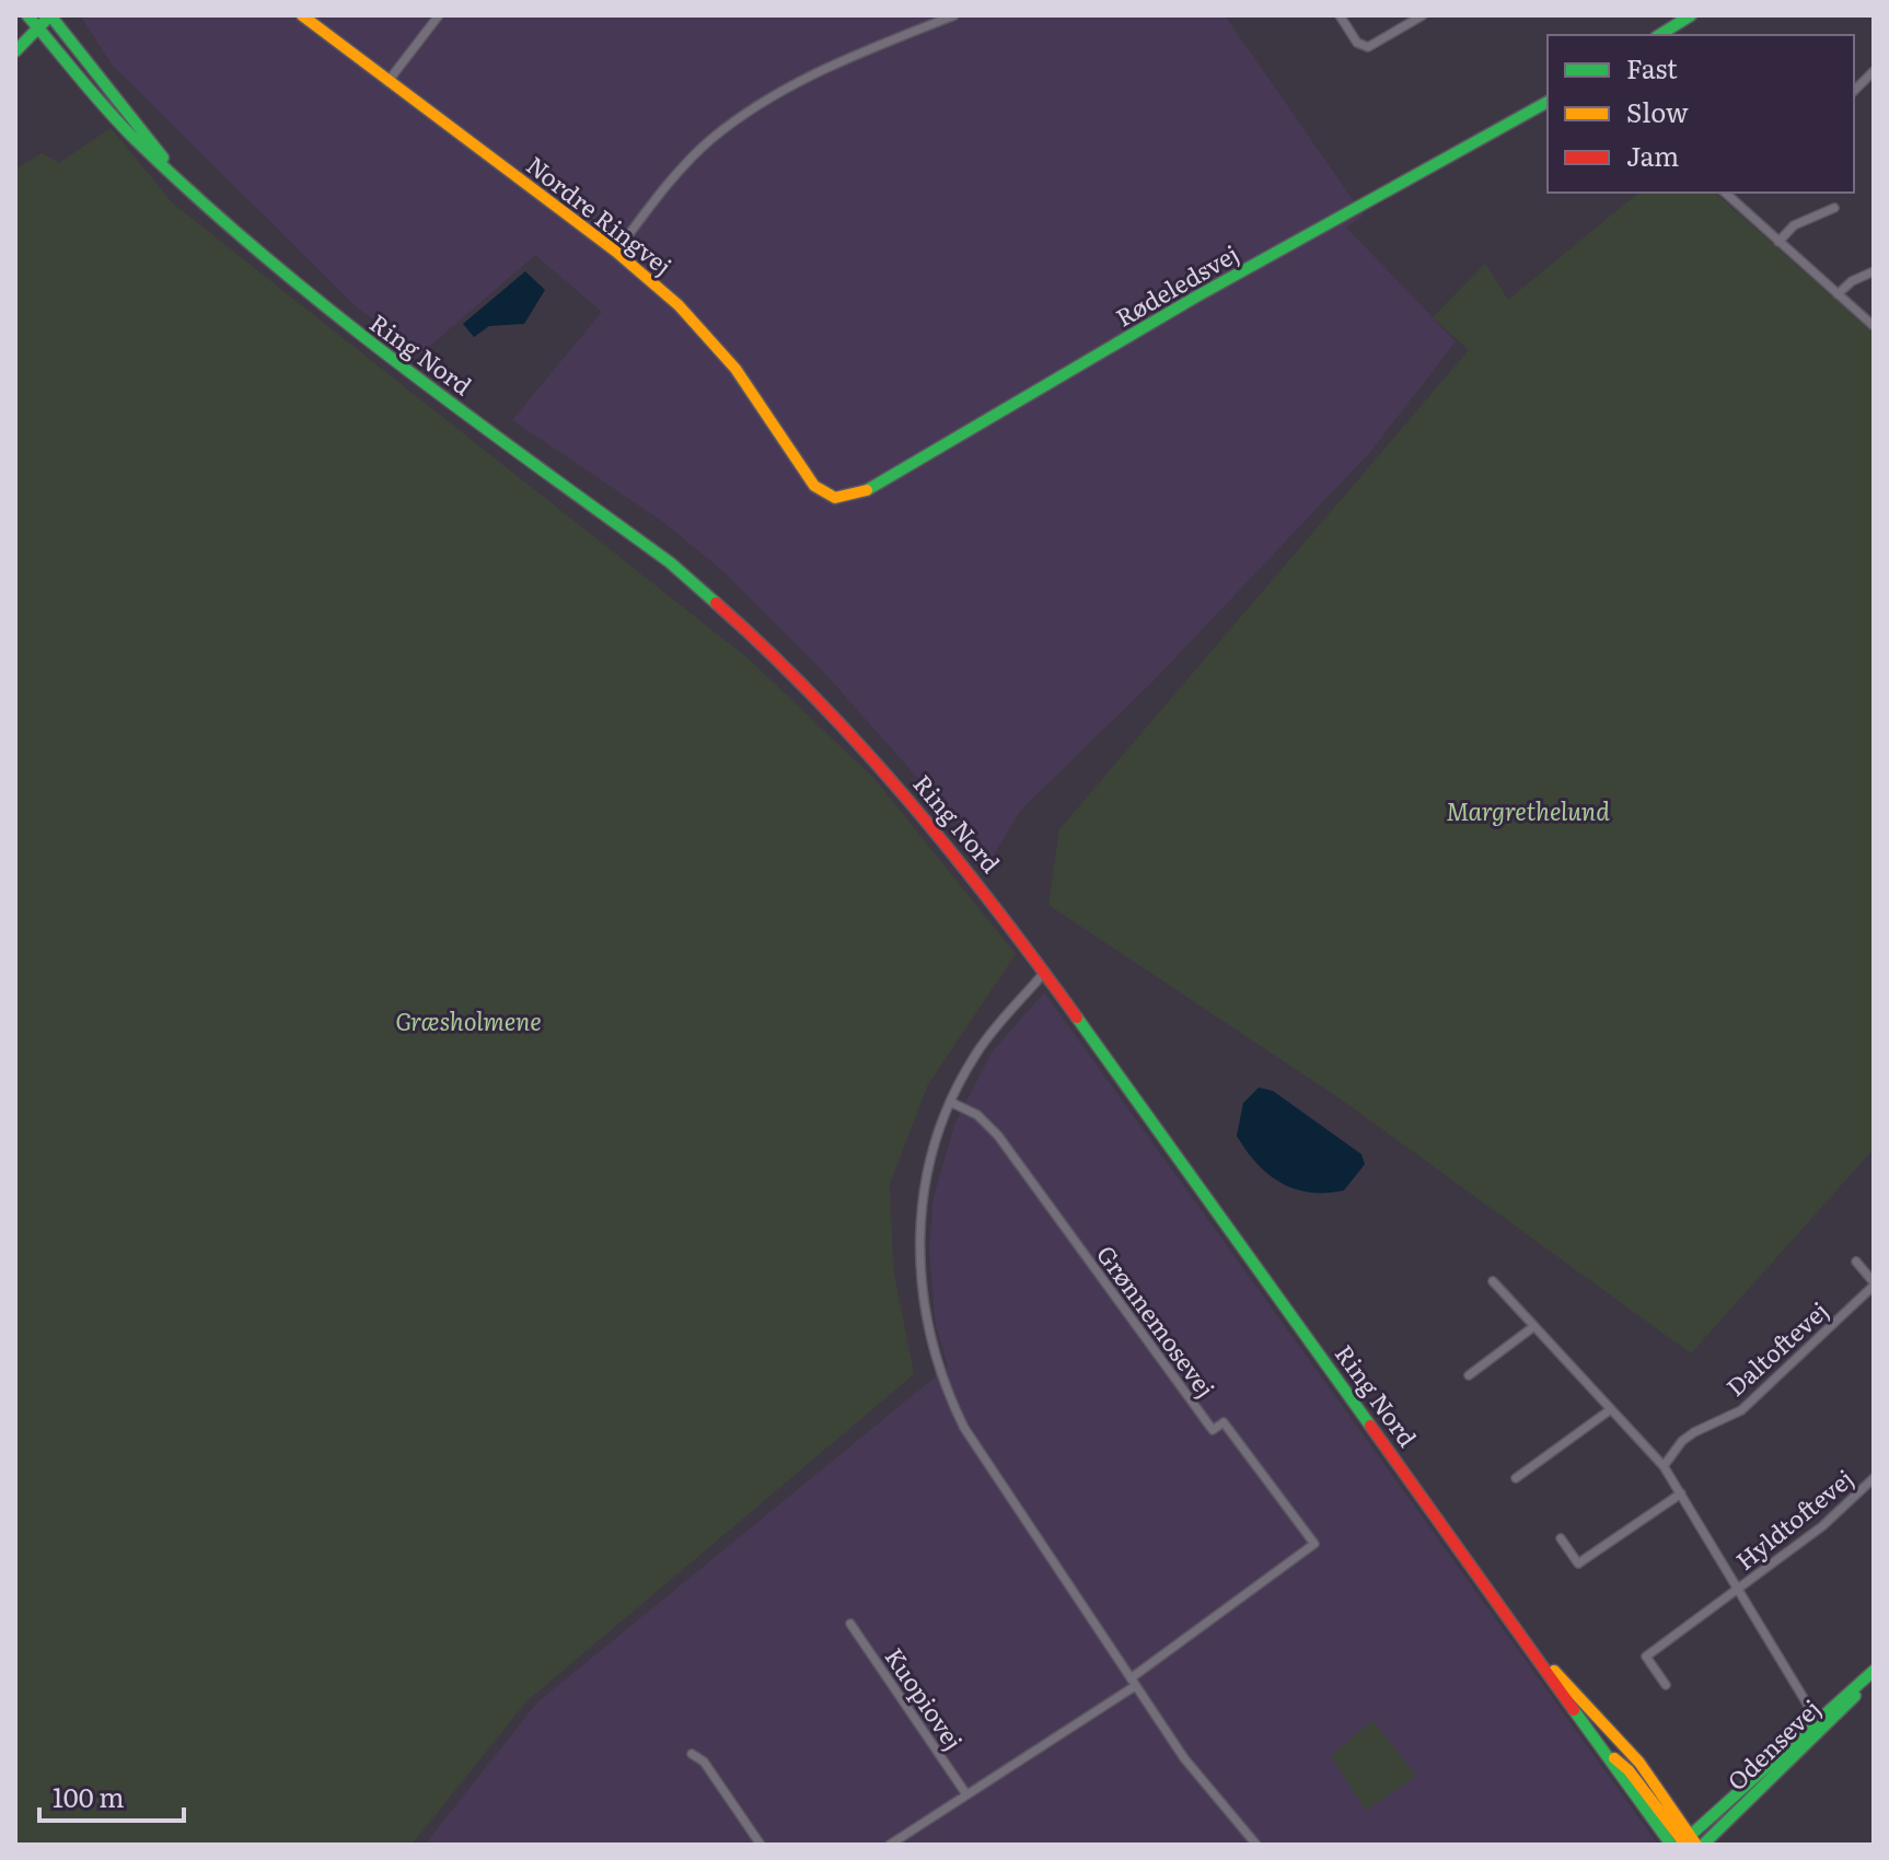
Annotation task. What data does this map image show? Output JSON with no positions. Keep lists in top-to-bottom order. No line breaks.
{"streets":{"main road":["Nordre Ringvej","Rødeledsvej","Ring Nord","Odensevej"],"street":["Grønnemosevej","Daltoftevej","Hyldtoftevej","Kuopiovej"]},"crossings":[["Nordre Ringvej","Rødeledsvej"],["Ring Nord","Odensevej"]],"parks":["Margrethelund","Græsholmene"],"legend":["Fast","Slow","Jam"],"scale_bar":"100 m"}
